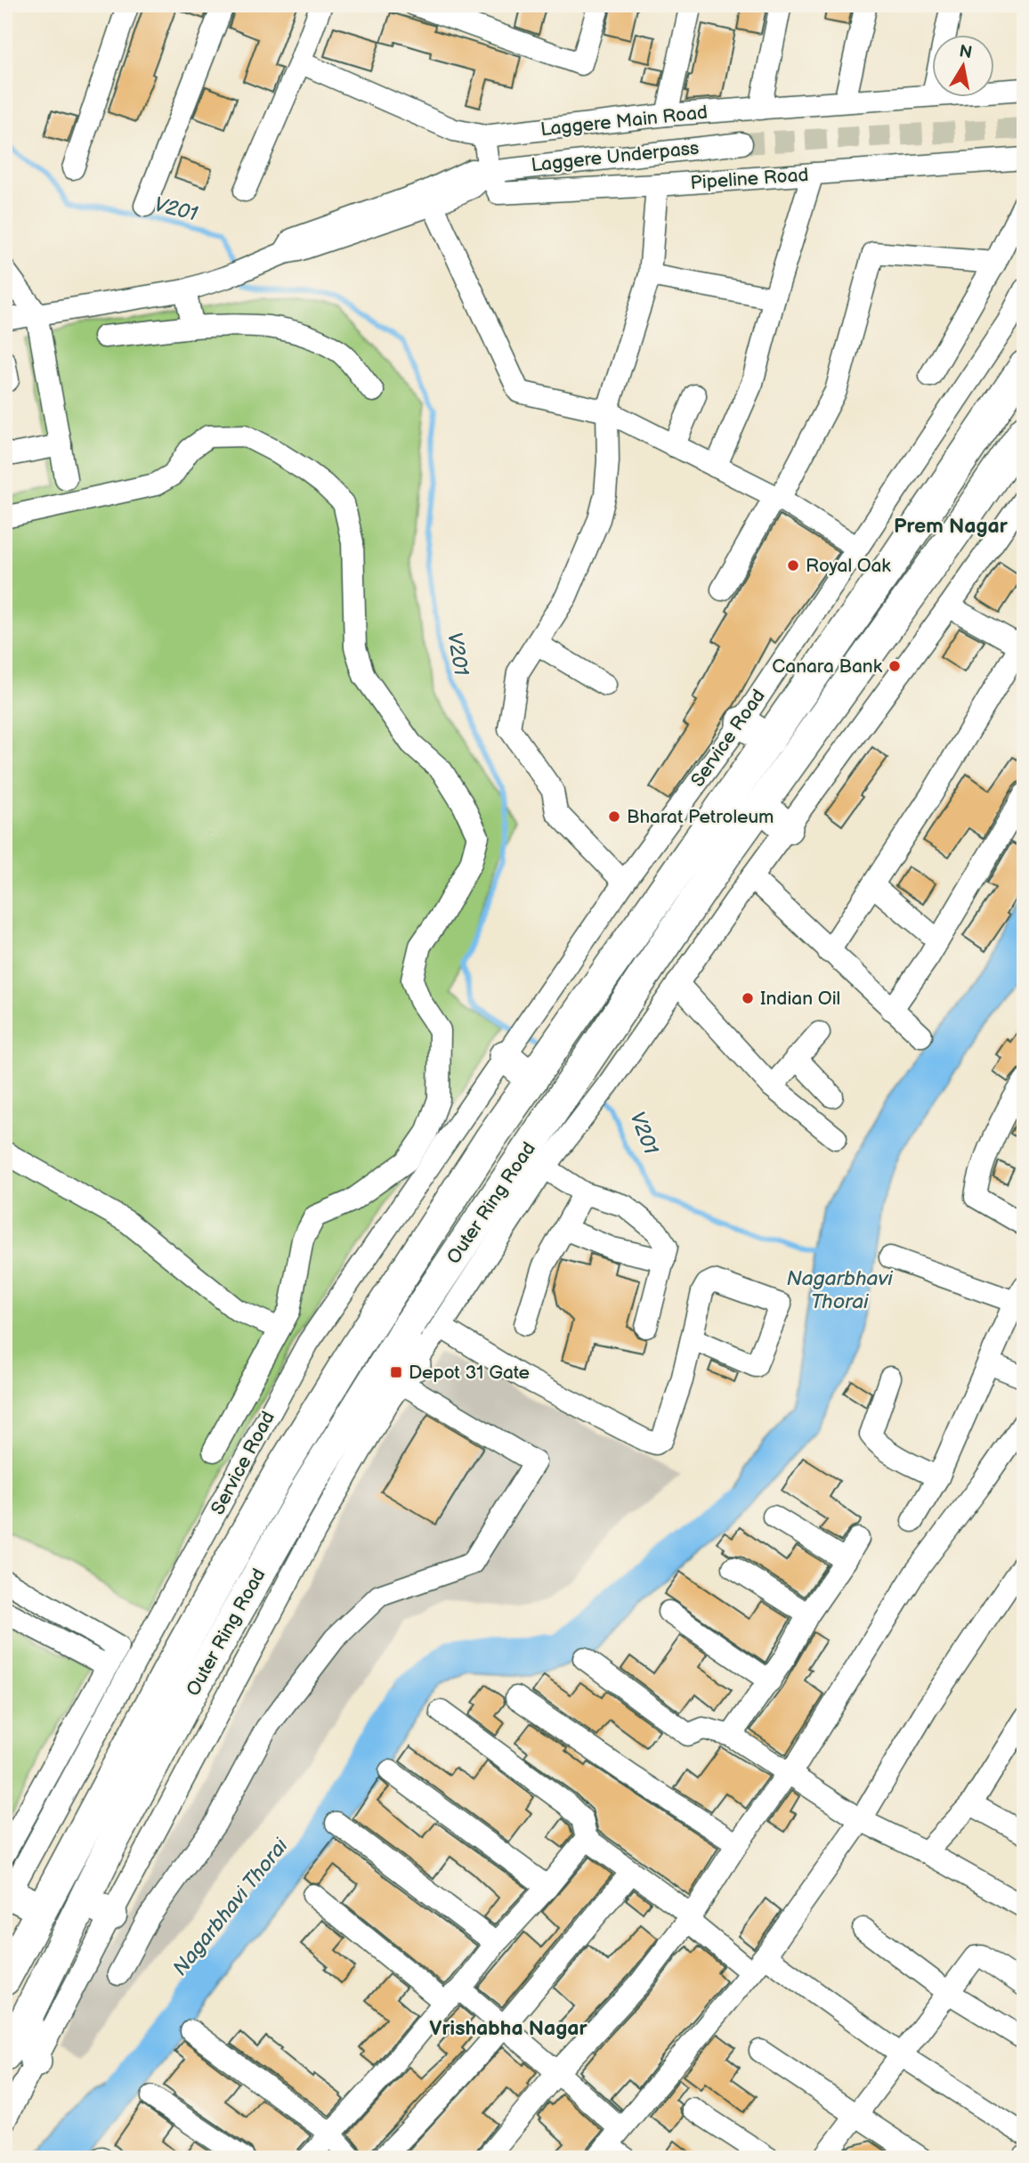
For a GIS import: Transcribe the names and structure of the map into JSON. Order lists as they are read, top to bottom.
{
  "streets": {
    "highway": ["Outer Ring Road"],
    "street": [
      "Laggere Main Road",
      "Laggere Underpass",
      "Pipeline Road",
      "Service Road"
    ]
  },
  "crossings": [
    ["Laggere Underpass", "Pipeline Road"]
  ],
  "districts": ["Prem Nagar", "Vrishabha Nagar"],
  "water": ["V201", "Nagarbhavi Thorai"],
  "places": {
    "other": [
      "Royal Oak",
      "Canara Bank",
      "Bharat Petroleum",
      "Indian Oil"
    ],
    "transit": ["Depot 31 Gate"]
  },
  "north": "top"
}
